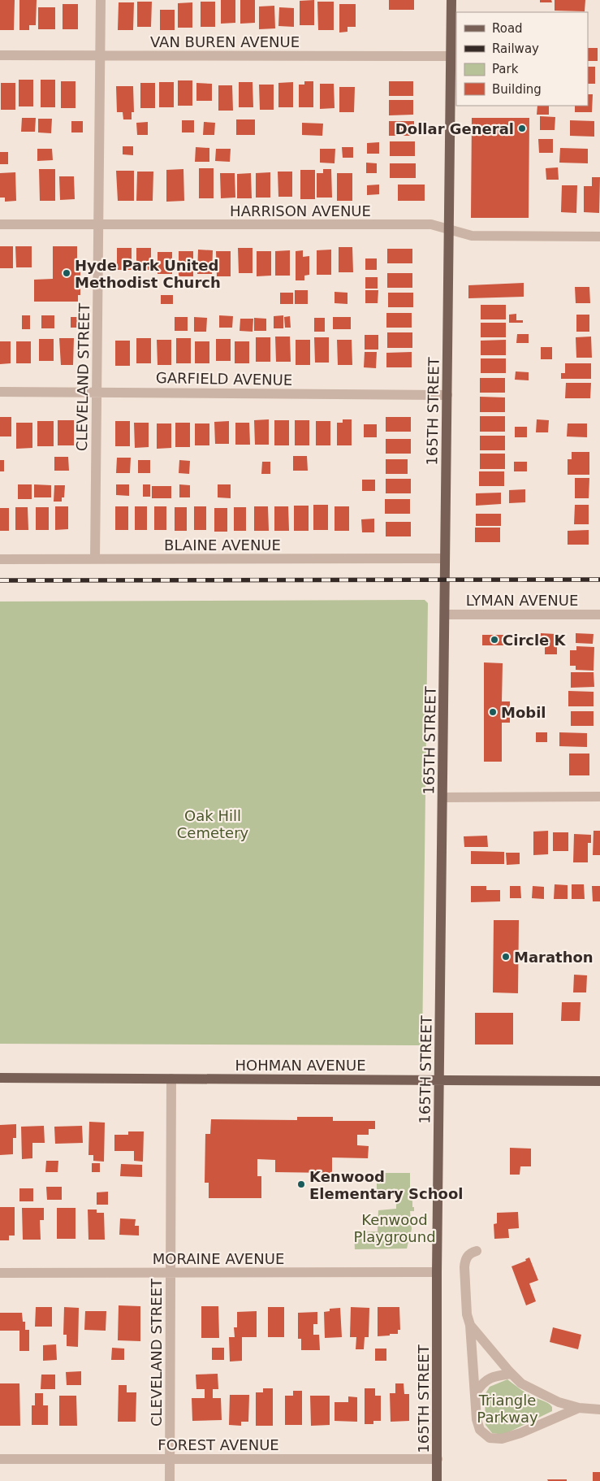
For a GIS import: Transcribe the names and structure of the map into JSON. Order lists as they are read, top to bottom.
{
  "streets": {
    "main road": ["165TH STREET", "HOHMAN AVENUE"],
    "street": [
      "VAN BUREN AVENUE",
      "HARRISON AVENUE",
      "CLEVELAND STREET",
      "GARFIELD AVENUE",
      "BLAINE AVENUE",
      "LYMAN AVENUE",
      "MORAINE AVENUE",
      "FOREST AVENUE"
    ]
  },
  "crossings": [
    ["VAN BUREN AVENUE", "CLEVELAND STREET"],
    ["VAN BUREN AVENUE", "165TH STREET"],
    ["HARRISON AVENUE", "CLEVELAND STREET"],
    ["HARRISON AVENUE", "165TH STREET"],
    ["CLEVELAND STREET", "GARFIELD AVENUE"],
    ["CLEVELAND STREET", "BLAINE AVENUE"],
    ["CLEVELAND STREET", "HOHMAN AVENUE"],
    ["CLEVELAND STREET", "MORAINE AVENUE"],
    ["CLEVELAND STREET", "FOREST AVENUE"],
    ["GARFIELD AVENUE", "165TH STREET"],
    ["165TH STREET", "BLAINE AVENUE"],
    ["165TH STREET", "LYMAN AVENUE"],
    ["165TH STREET", "HOHMAN AVENUE"],
    ["165TH STREET", "MORAINE AVENUE"],
    ["165TH STREET", "FOREST AVENUE"]
  ],
  "parks": ["Oak Hill Cemetery", "Kenwood Playground", "Triangle Parkway"],
  "places": [
    "Dollar General",
    "Hyde Park United Methodist Church",
    "Circle K",
    "Mobil",
    "Marathon",
    "Kenwood Elementary School"
  ],
  "legend": [
    "Road",
    "Railway",
    "Park",
    "Building"
  ]
}
